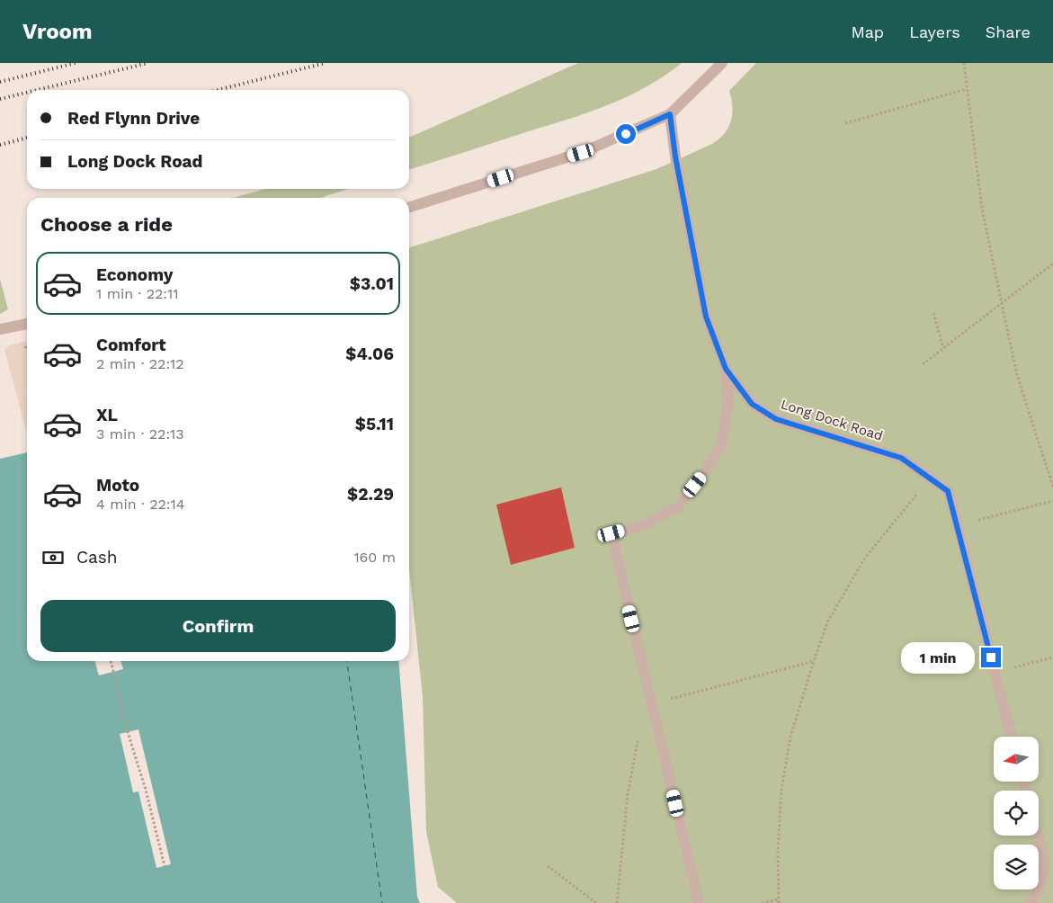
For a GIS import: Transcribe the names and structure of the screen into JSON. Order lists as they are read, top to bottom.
{
  "streets": {
    "street": ["Long Dock Road"]
  },
  "north": "left",
  "page": {
    "header": "Vroom",
    "nav": ["Map", "Layers", "Share"],
    "banner": ["Red Flynn Drive", "Long Dock Road"],
    "heading": "Choose a ride",
    "list": [
      {
        "name": "Economy",
        "note": "1 min · 22:11",
        "value": "$3.01"
      },
      {
        "name": "Comfort",
        "note": "2 min · 22:12",
        "value": "$4.06"
      },
      {
        "name": "XL",
        "note": "3 min · 22:13",
        "value": "$5.11"
      },
      {
        "name": "Moto",
        "note": "4 min · 22:14",
        "value": "$2.29"
      }
    ],
    "pay": ["Cash", "160 m"],
    "buttons": "Confirm",
    "bubble": "1 min"
  }
}
